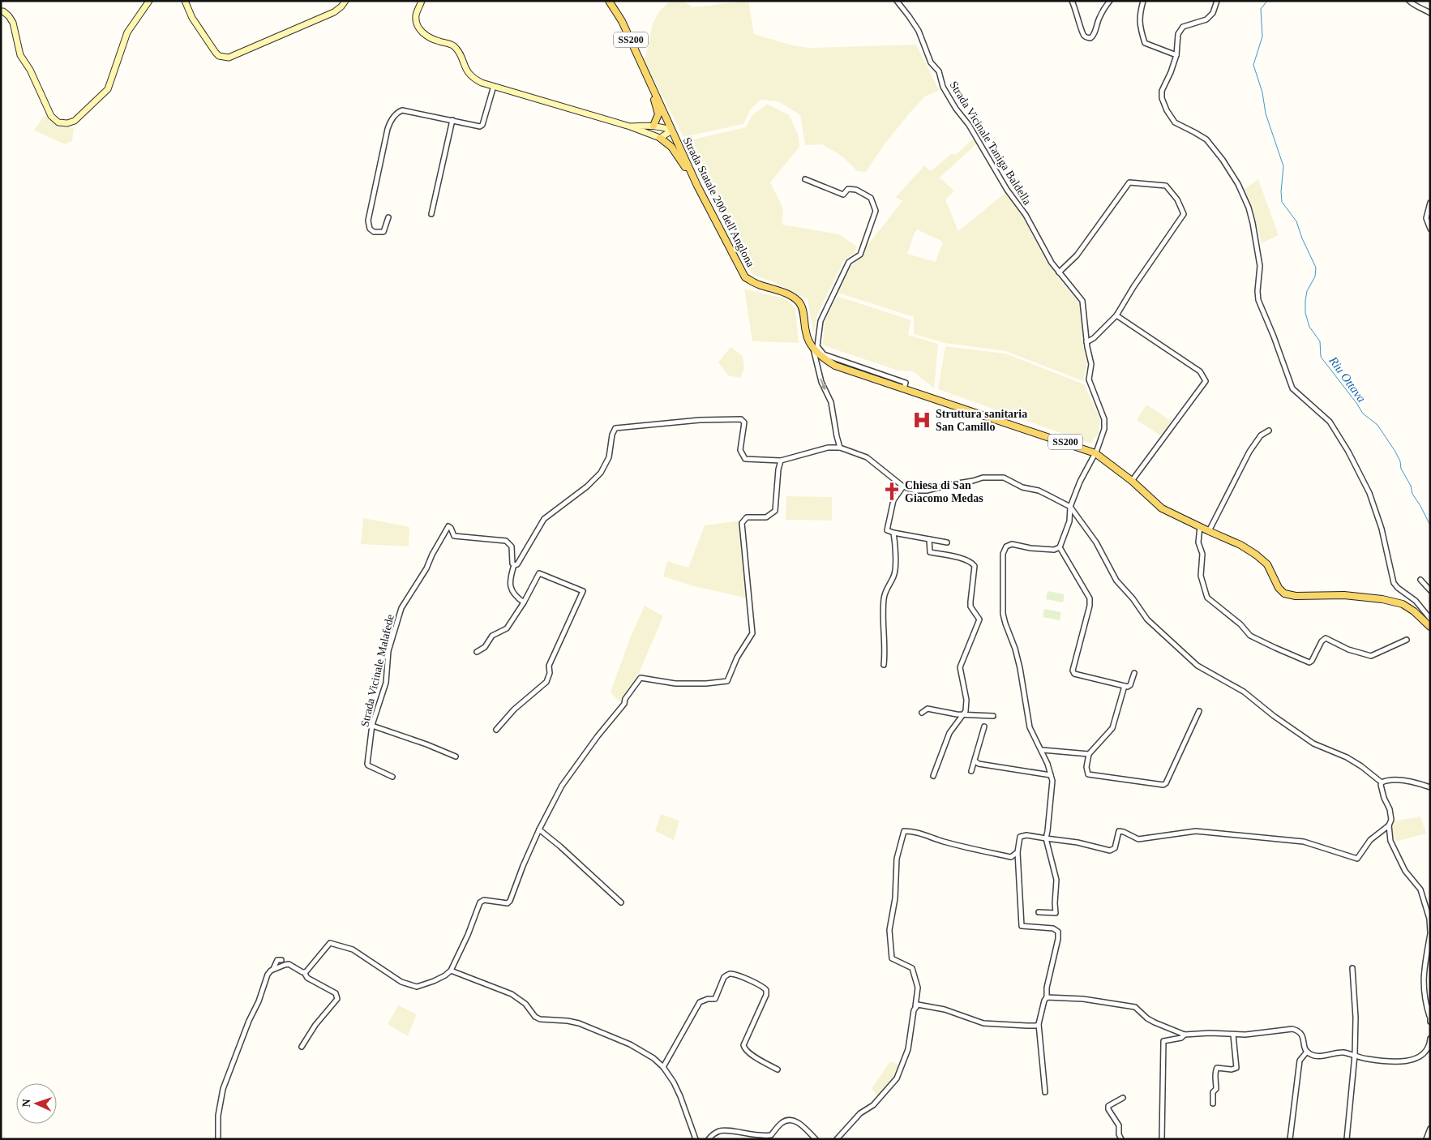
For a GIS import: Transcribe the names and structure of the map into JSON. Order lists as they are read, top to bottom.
{
  "streets": {
    "main road": ["SS200", "Strada Statale 200 dell'Anglona"],
    "street": ["Strada Vicinale Taniga Baldella", "Strada Vicinale Malafede"]
  },
  "crossings": [
    ["Strada Vicinale Taniga Baldella", "Strada Statale 200 dell'Anglona"]
  ],
  "water": ["Riu Ottava"],
  "places": {
    "hospital": ["Struttura sanitaria San Camillo"],
    "church": ["Chiesa di San Giacomo Medas"]
  },
  "north": "left"
}
